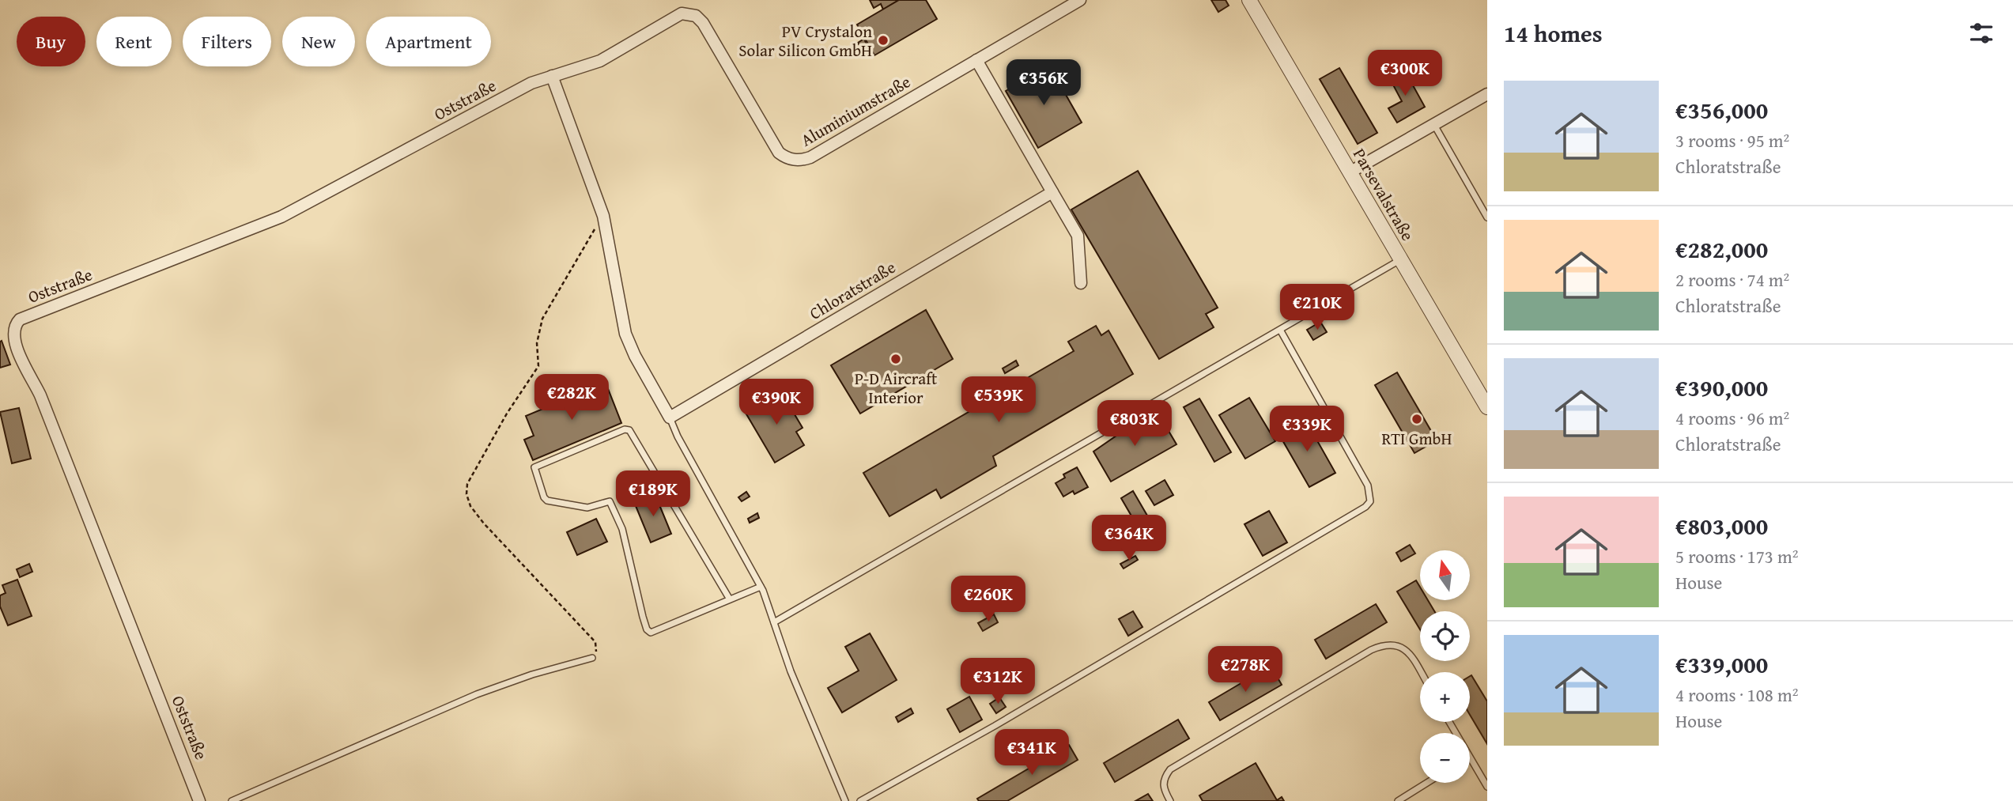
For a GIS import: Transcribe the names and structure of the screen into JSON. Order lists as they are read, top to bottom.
{
  "streets": {
    "street": [
      "Oststraße",
      "Aluminiumstraße",
      "Parsevalstraße",
      "Chloratstraße"
    ]
  },
  "crossings": [
    ["Oststraße", "Aluminiumstraße"]
  ],
  "places": ["PV Crystalon Solar Silicon GmbH", "P-D Aircraft Interior", "RTI GmbH"],
  "north": "top",
  "page": {
    "heading": "14 homes",
    "chip": [
      "Buy",
      "Rent",
      "Filters",
      "New",
      "Apartment"
    ],
    "price": [
      "€300K",
      "€356K",
      "€210K",
      "€282K",
      "€539K",
      "€390K",
      "€803K",
      "€339K",
      "€189K",
      "€364K",
      "€260K",
      "€278K",
      "€312K",
      "€341K"
    ],
    "list": [
      {
        "name": "€356,000",
        "note": "3 rooms · 95 m² · Chloratstraße"
      },
      {
        "name": "€282,000",
        "note": "2 rooms · 74 m² · Chloratstraße"
      },
      {
        "name": "€390,000",
        "note": "4 rooms · 96 m² · Chloratstraße"
      },
      {
        "name": "€803,000",
        "note": "5 rooms · 173 m² · House"
      },
      {
        "name": "€339,000",
        "note": "4 rooms · 108 m² · House"
      }
    ],
    "map_buttons": ["+", "−"]
  }
}
